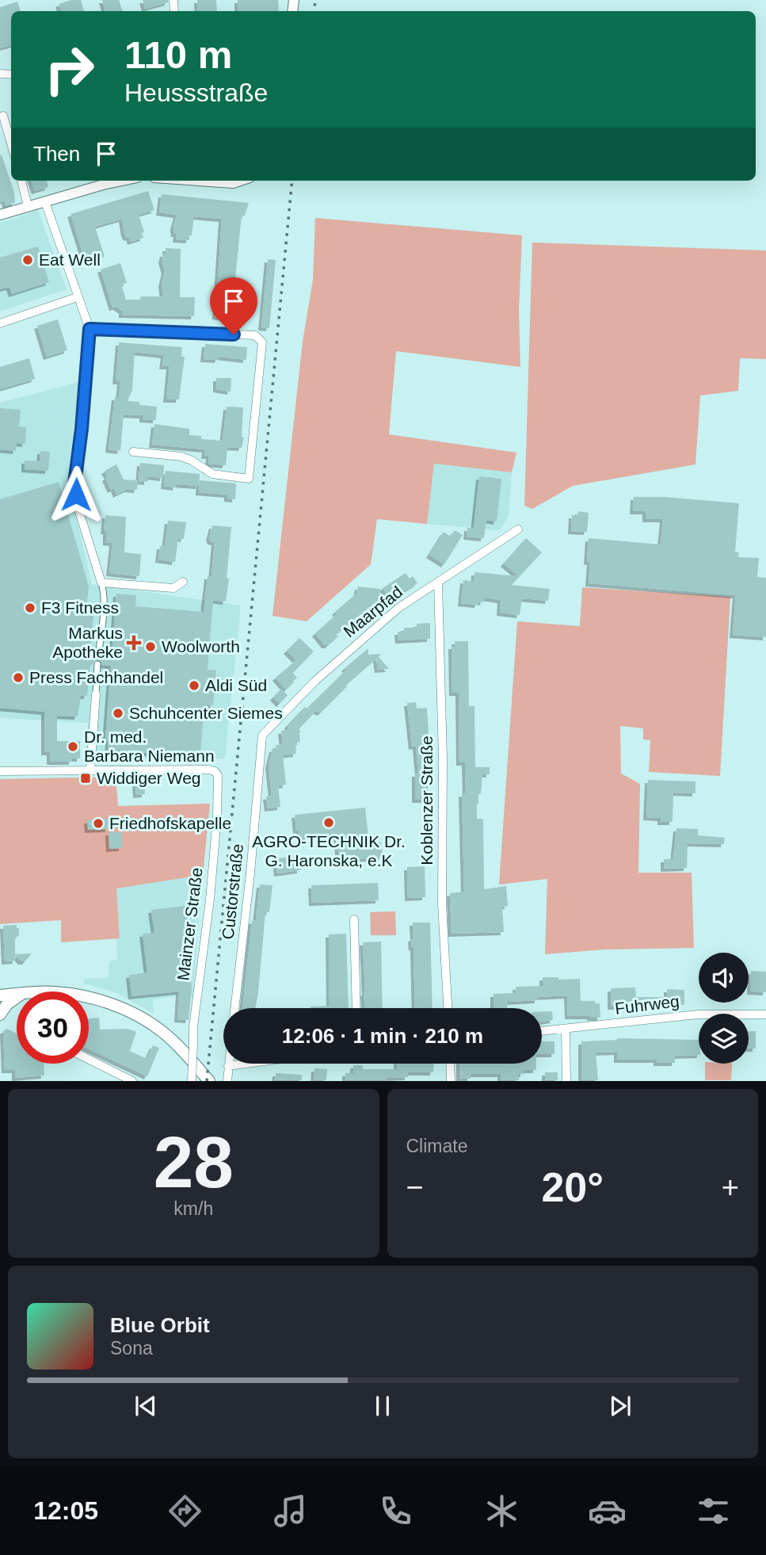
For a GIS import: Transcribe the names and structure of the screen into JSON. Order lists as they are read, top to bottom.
{
  "streets": {
    "street": [
      "Maarpfad",
      "Koblenzer Straße",
      "Custorstraße",
      "Mainzer Straße",
      "Fuhrweg"
    ]
  },
  "crossings": [
    ["Maarpfad", "Koblenzer Straße"],
    ["Maarpfad", "Custorstraße"]
  ],
  "places": {
    "other": [
      "Eat Well",
      "F3 Fitness",
      "Woolworth",
      "Press Fachhandel",
      "Aldi Süd",
      "Schuhcenter Siemes",
      "Dr. med. Barbara Niemann",
      "AGRO-TECHNIK Dr. G. Haronska, e.K",
      "Friedhofskapelle"
    ],
    "health": ["Markus Apotheke"],
    "transit": ["Widdiger Weg"]
  },
  "page": {
    "turn": ["110 m", "Heussstraße"],
    "then": "Then",
    "limit": "30",
    "trip": "12:06 · 1 min · 210 m",
    "tile": [
      ["28", "km/h"],
      "Climate"
    ],
    "heat": ["−", "20°", "+"],
    "song": ["Blue Orbit", "Sona"],
    "tabs": "12:05"
  }
}
